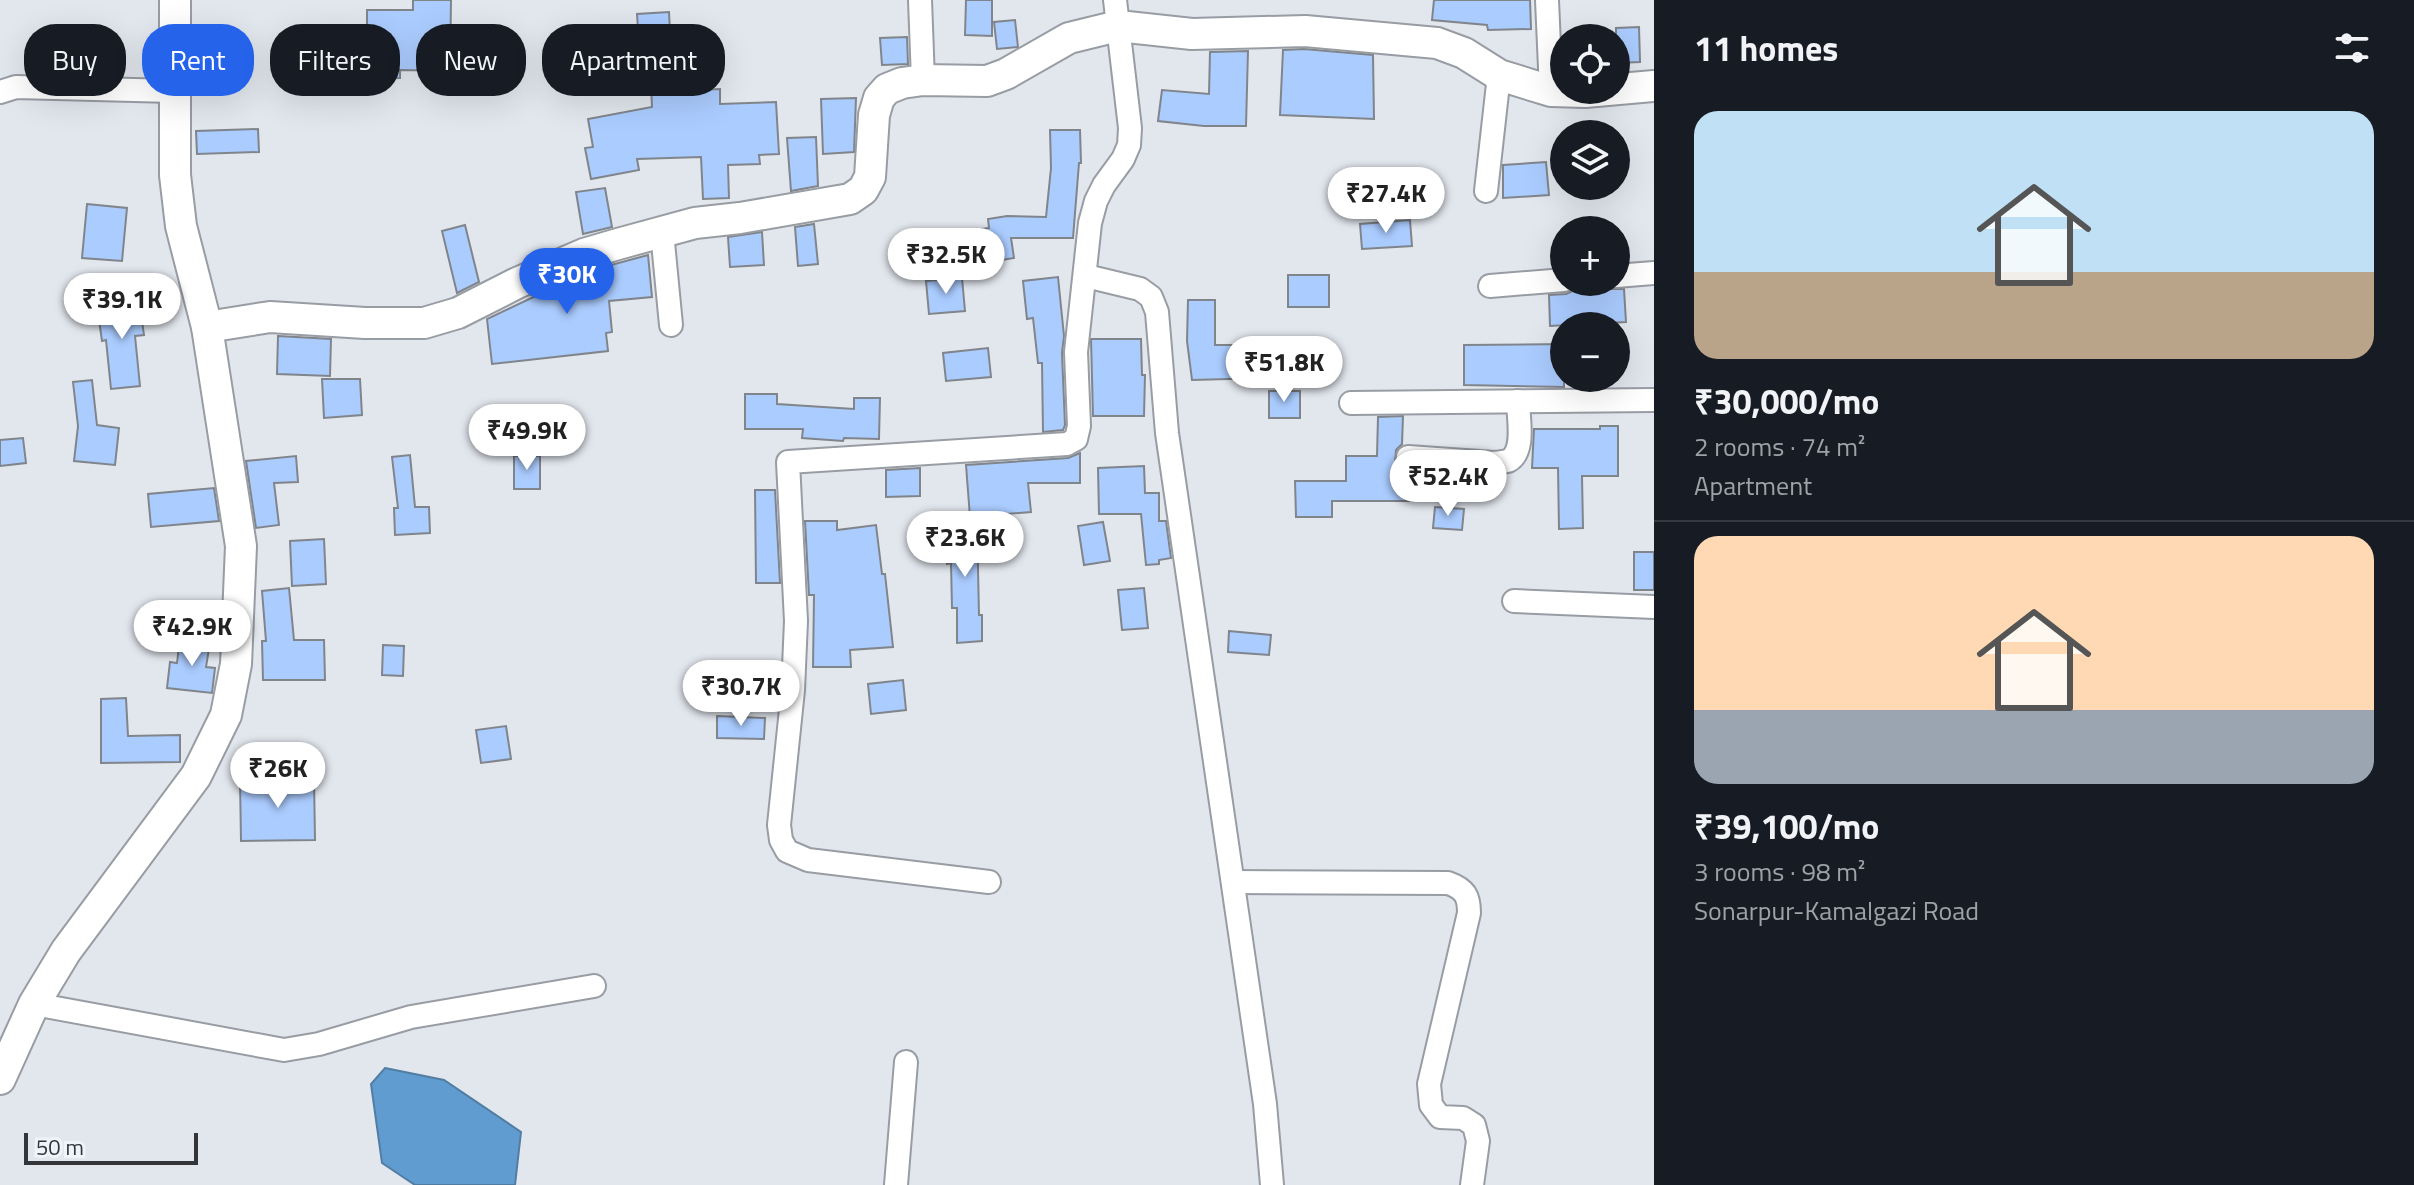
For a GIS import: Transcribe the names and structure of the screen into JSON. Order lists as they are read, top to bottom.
{
  "scale_bar": "50 m",
  "page": {
    "heading": "11 homes",
    "map_buttons": ["+", "−"],
    "chip": [
      "Buy",
      "Rent",
      "Filters",
      "New",
      "Apartment"
    ],
    "list": [
      {
        "name": "₹30,000/mo",
        "note": "2 rooms · 74 m² · Apartment"
      },
      {
        "name": "₹39,100/mo",
        "note": "3 rooms · 98 m² · Sonarpur-Kamalgazi Road"
      }
    ],
    "price": [
      "₹27.4K",
      "₹32.5K",
      "₹30K",
      "₹39.1K",
      "₹51.8K",
      "₹49.9K",
      "₹52.4K",
      "₹23.6K",
      "₹42.9K",
      "₹30.7K",
      "₹26K"
    ],
    "scale": "50 m"
  }
}
